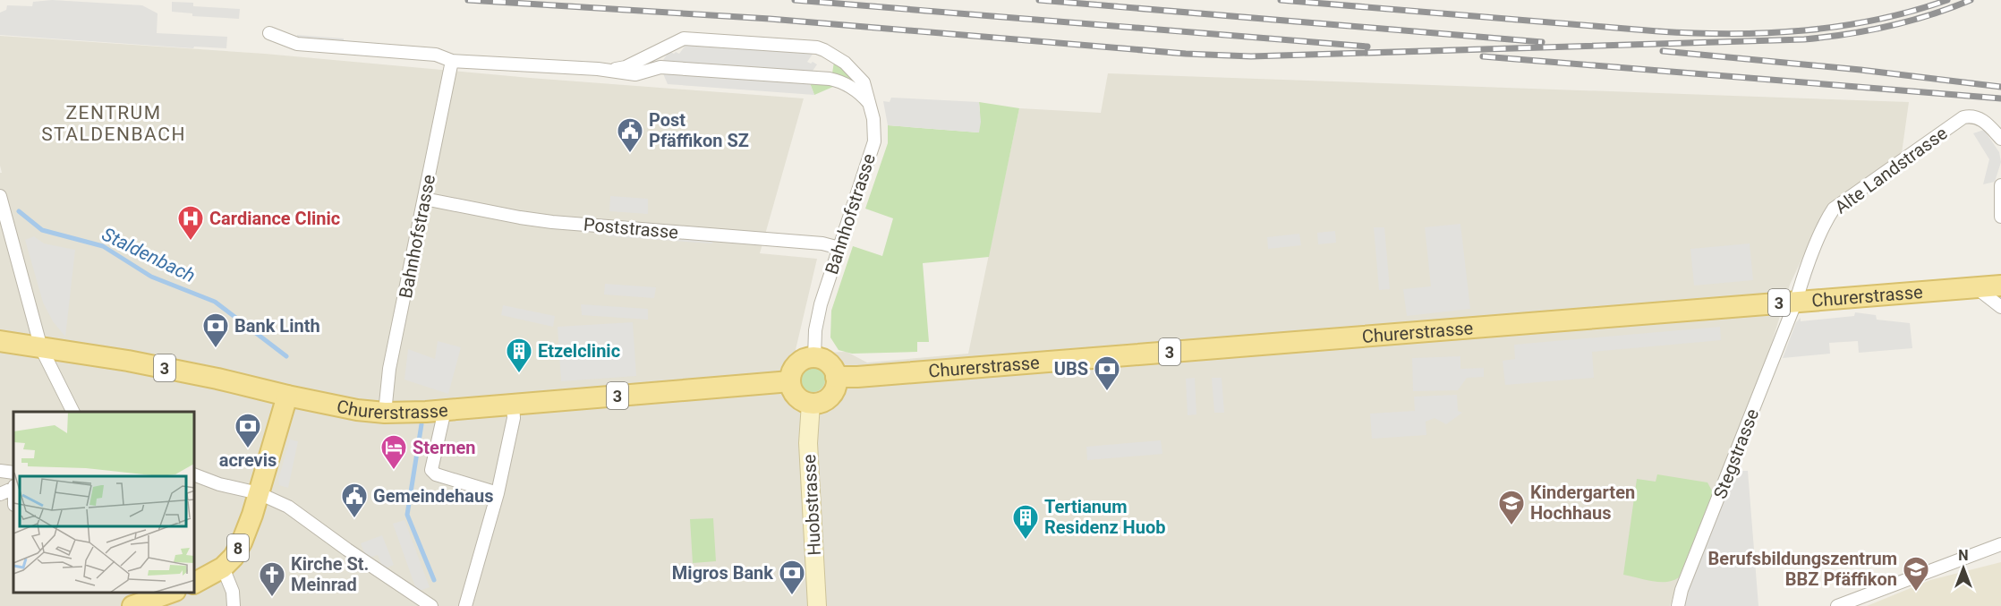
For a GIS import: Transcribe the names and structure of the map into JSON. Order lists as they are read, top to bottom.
{
  "streets": {
    "main road": ["Churerstrasse", "3", "8"],
    "street": [
      "Alte Landstrasse",
      "Bahnhofstrasse",
      "Poststrasse",
      "Stegstrasse",
      "Huobstrasse"
    ]
  },
  "crossings": [
    ["Alte Landstrasse", "Churerstrasse"],
    ["Alte Landstrasse", "Stegstrasse"],
    ["Bahnhofstrasse", "Poststrasse"],
    ["Bahnhofstrasse", "Churerstrasse"],
    ["Bahnhofstrasse", "Huobstrasse"],
    ["Churerstrasse", "Stegstrasse"],
    ["Churerstrasse", "Huobstrasse"],
    ["Churerstrasse", "8"]
  ],
  "districts": ["ZENTRUM STALDENBACH"],
  "water": ["Staldenbach"],
  "places": {
    "public building": ["Post Pfäffikon SZ", "Gemeindehaus"],
    "hospital": ["Cardiance Clinic"],
    "bank": [
      "Bank Linth",
      "UBS",
      "acrevis",
      "Migros Bank"
    ],
    "building": ["Etzelclinic", "Tertianum Residenz Huob"],
    "hotel": ["Sternen"],
    "school or university": ["Kindergarten Hochhaus", "Berufsbildungszentrum BBZ Pfäffikon"],
    "church": ["Kirche St. Meinrad"]
  },
  "north": "top"
}
